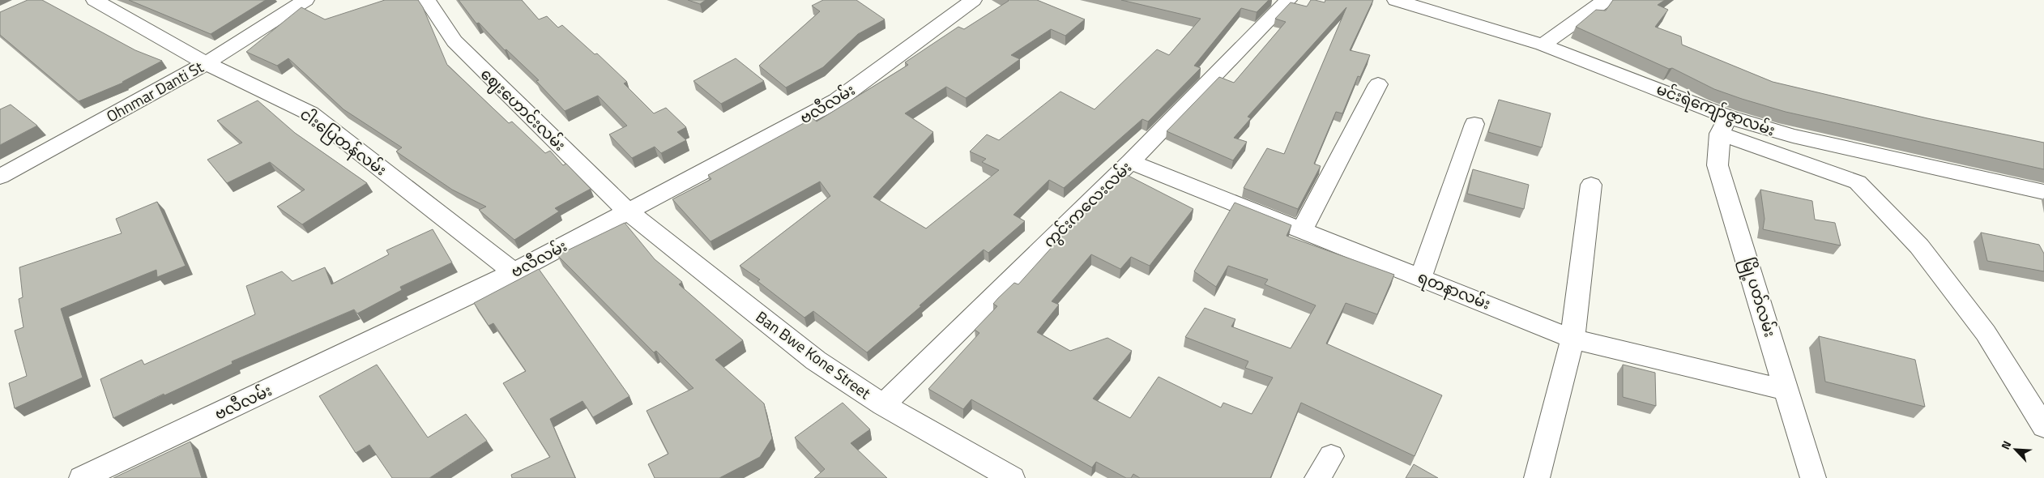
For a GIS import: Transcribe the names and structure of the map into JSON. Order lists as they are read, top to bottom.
{
  "streets": {
    "street": [
      "Ohnmar Danti St",
      "ဗလီလမ်း",
      "ဈေးဟောင်းလမ်း",
      "မင်းရဲကျော်ဇွာလမ်း",
      "ငါးပြေတန်လမ်း",
      "ကွင်းကလေးလမ်း",
      "ရတနာလမ်း",
      "မြို့ပတ်လမ်း",
      "Ban Bwe Kone Street"
    ]
  },
  "crossings": [
    ["Ohnmar Danti St", "ငါးပြေတန်လမ်း"],
    ["ဗလီလမ်း", "ဈေးဟောင်းလမ်း"],
    ["ဗလီလမ်း", "ငါးပြေတန်လမ်း"],
    ["ဗလီလမ်း", "Ban Bwe Kone Street"],
    ["ဈေးဟောင်းလမ်း", "Ban Bwe Kone Street"],
    ["မင်းရဲကျော်ဇွာလမ်း", "မြို့ပတ်လမ်း"],
    ["ကွင်းကလေးလမ်း", "ရတနာလမ်း"],
    ["ကွင်းကလေးလမ်း", "Ban Bwe Kone Street"],
    ["ရတနာလမ်း", "မြို့ပတ်လမ်း"]
  ],
  "north": "top left"
}
